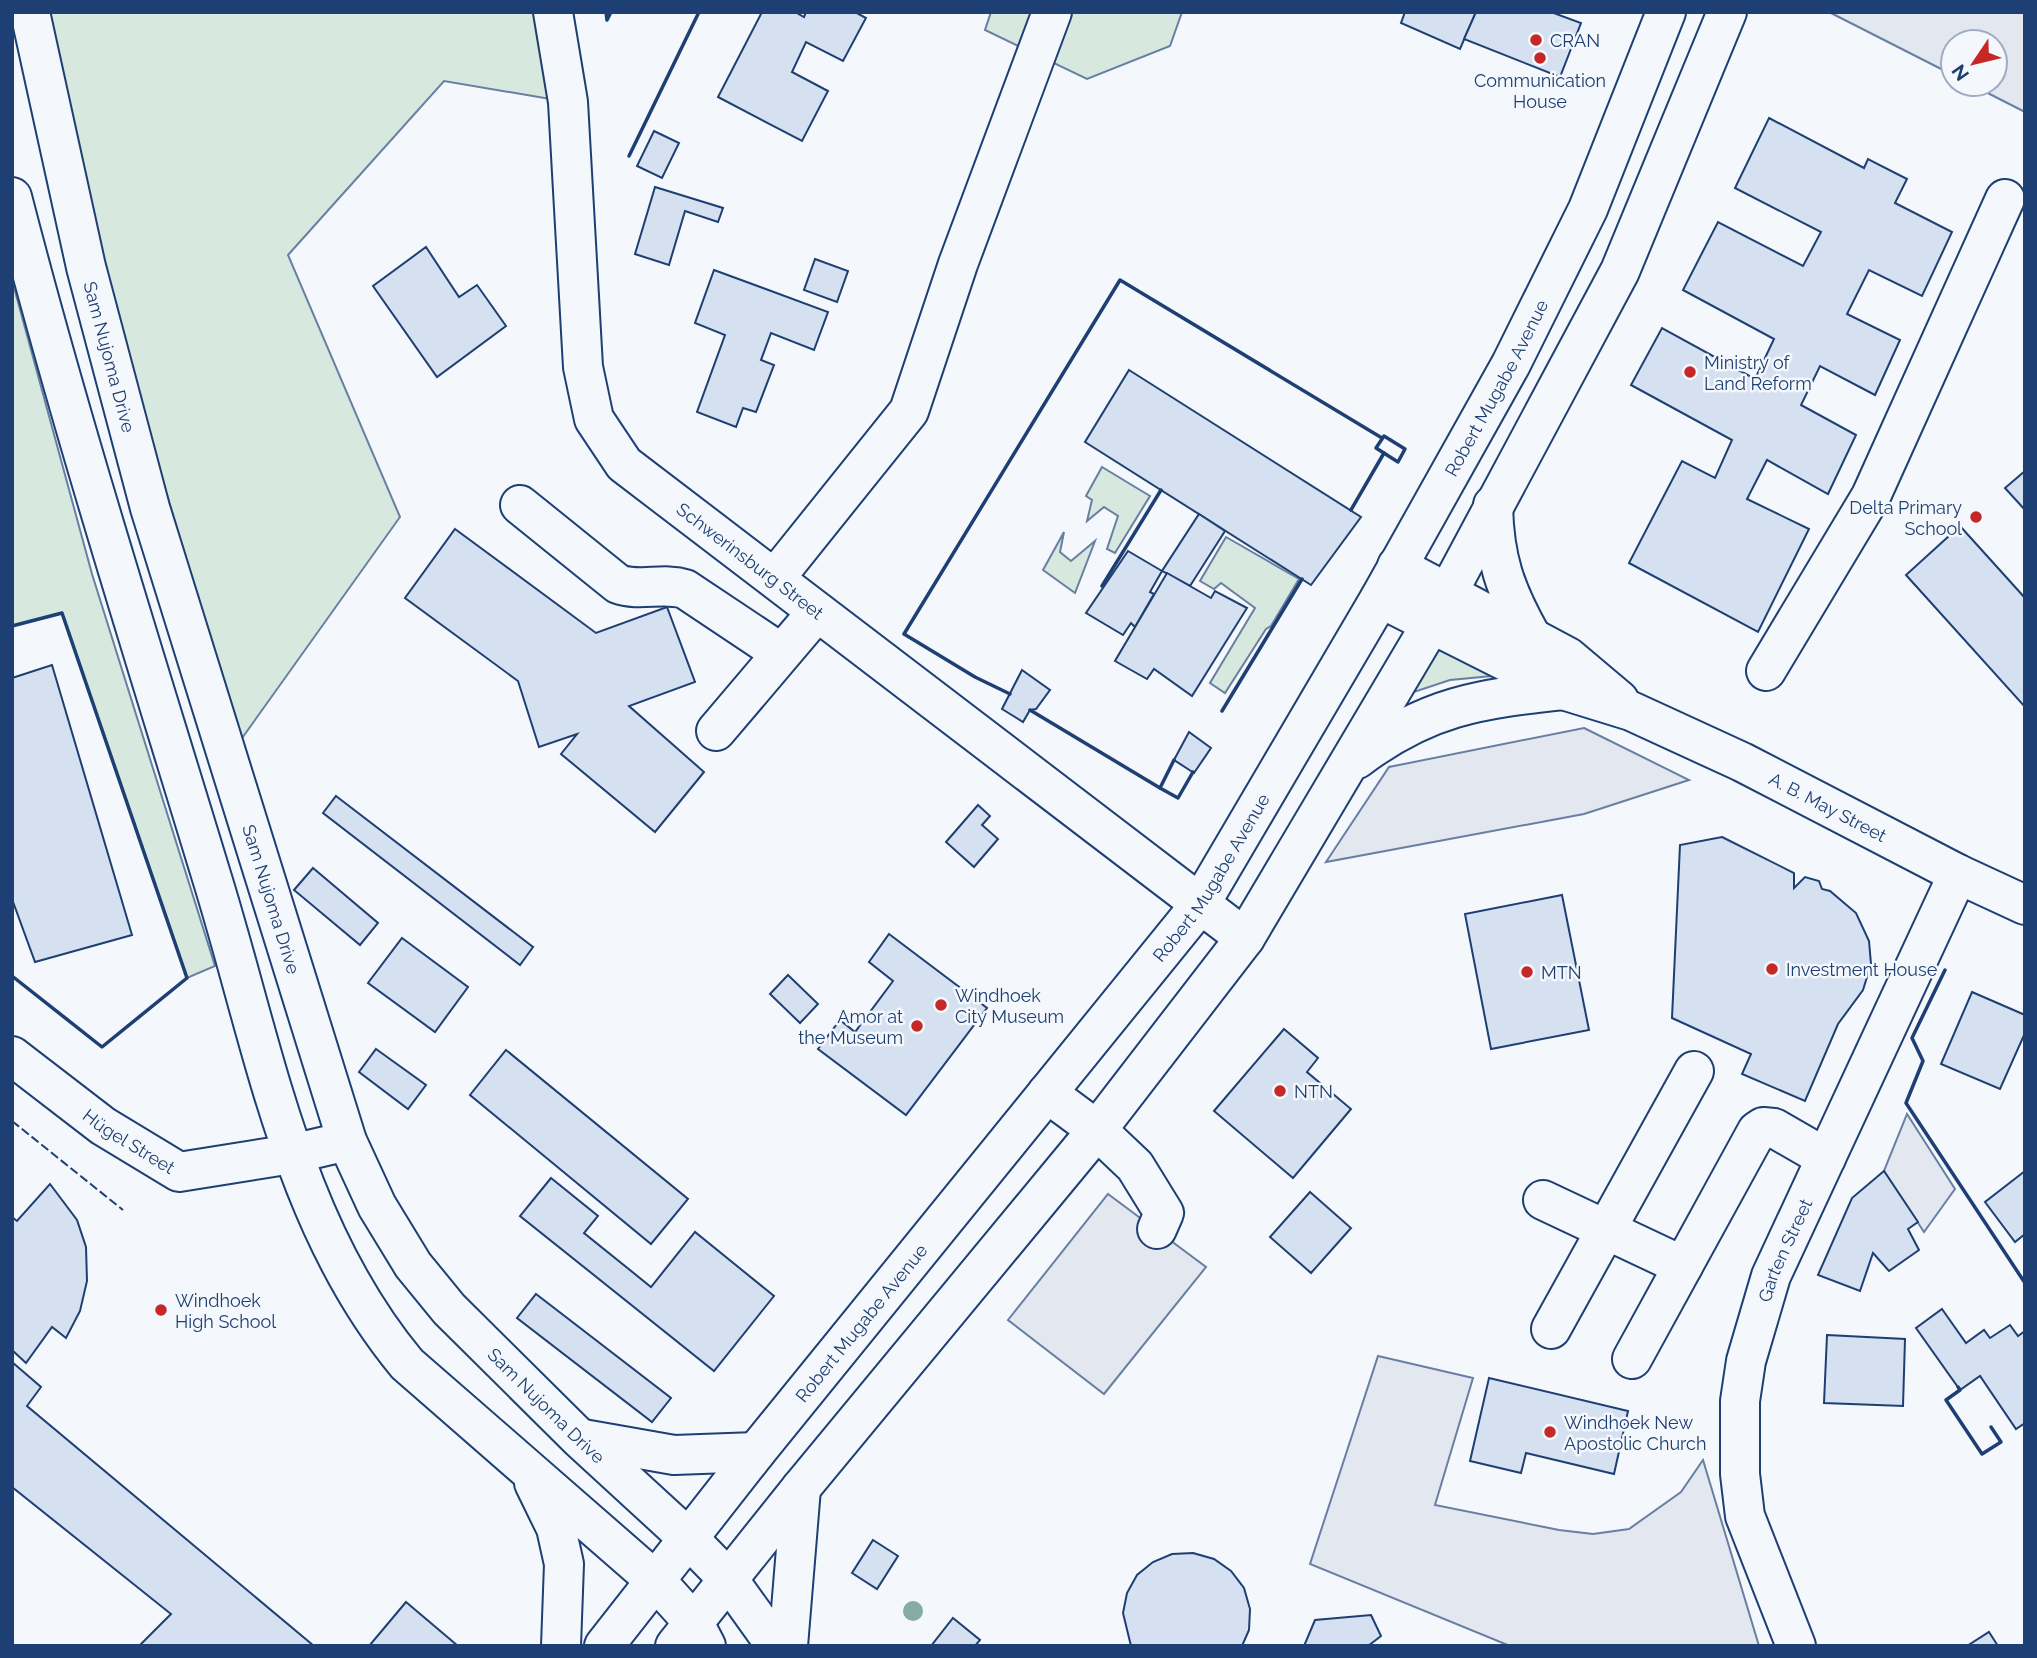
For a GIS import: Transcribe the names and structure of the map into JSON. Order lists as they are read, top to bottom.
{
  "streets": {
    "main road": [
      "Sam Nujoma Drive",
      "Robert Mugabe Avenue",
      "Schwerinsburg Street",
      "A. B. May Street",
      "Hügel Street",
      "Garten Street"
    ]
  },
  "crossings": [
    ["Sam Nujoma Drive", "Robert Mugabe Avenue"],
    ["Sam Nujoma Drive", "Hügel Street"],
    ["Robert Mugabe Avenue", "Schwerinsburg Street"],
    ["Robert Mugabe Avenue", "A. B. May Street"],
    ["A. B. May Street", "Garten Street"]
  ],
  "places": [
    "CRAN",
    "Communication House",
    "Ministry of Land Reform",
    "Delta Primary School",
    "Investment House",
    "MTN",
    "Windhoek City Museum",
    "Amor at the Museum",
    "NTN",
    "Windhoek High School",
    "Windhoek New Apostolic Church"
  ],
  "north": "bottom left"
}
